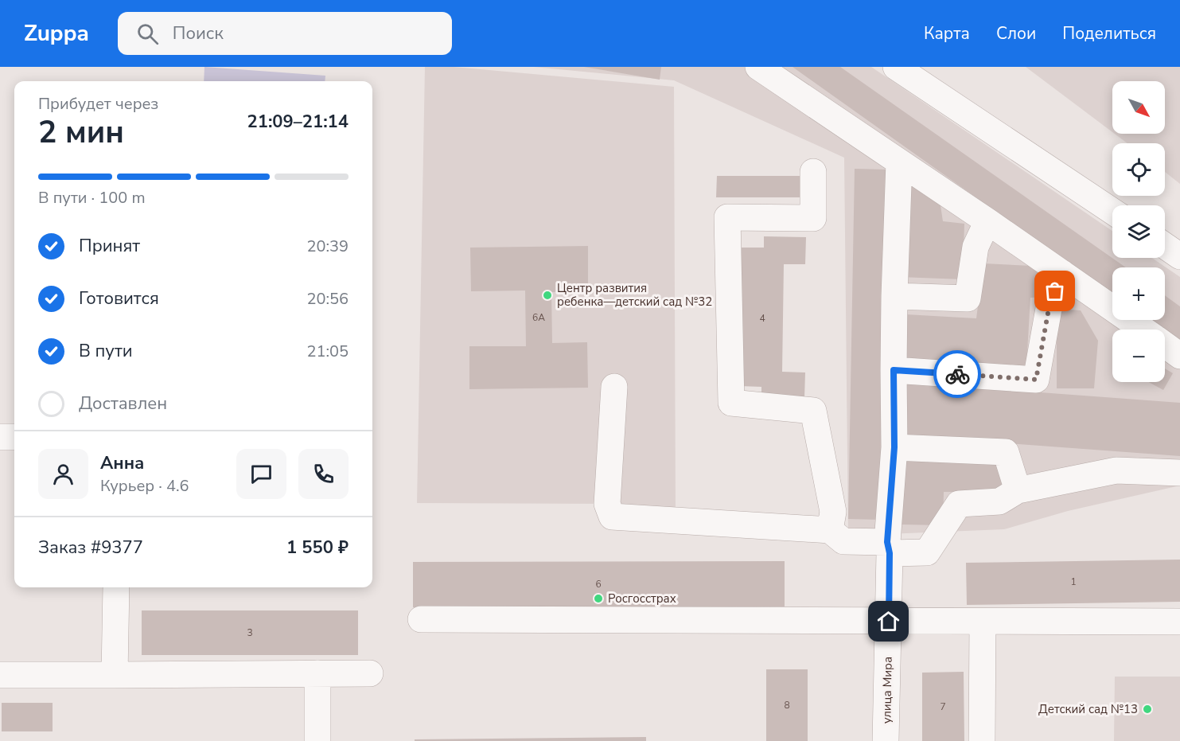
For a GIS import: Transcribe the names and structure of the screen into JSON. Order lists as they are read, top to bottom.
{
  "streets": {
    "street": ["улица Мира"]
  },
  "places": ["Центр развития ребенка––детский сад №32", "Росгосстрах", "Детский сад №13"],
  "house_numbers": [
    "6А",
    "4",
    "1",
    "6",
    "3",
    "8",
    "7"
  ],
  "north": "bottom right",
  "page": {
    "header": "Zuppa",
    "search": "Поиск",
    "nav": ["Карта", "Слои", "Поделиться"],
    "map_buttons": ["+", "−"],
    "heading": ["2 мин", "Прибудет через", "21:09–21:14"],
    "panel": [
      "Анна",
      "Курьер · 4.6",
      "Заказ #9377",
      "1 550 ₽"
    ],
    "bar": "В пути · 100 m",
    "list": [
      ["Принят", "20:39"],
      ["Готовится", "20:56"],
      ["В пути", "21:05"],
      "Доставлен"
    ]
  }
}
